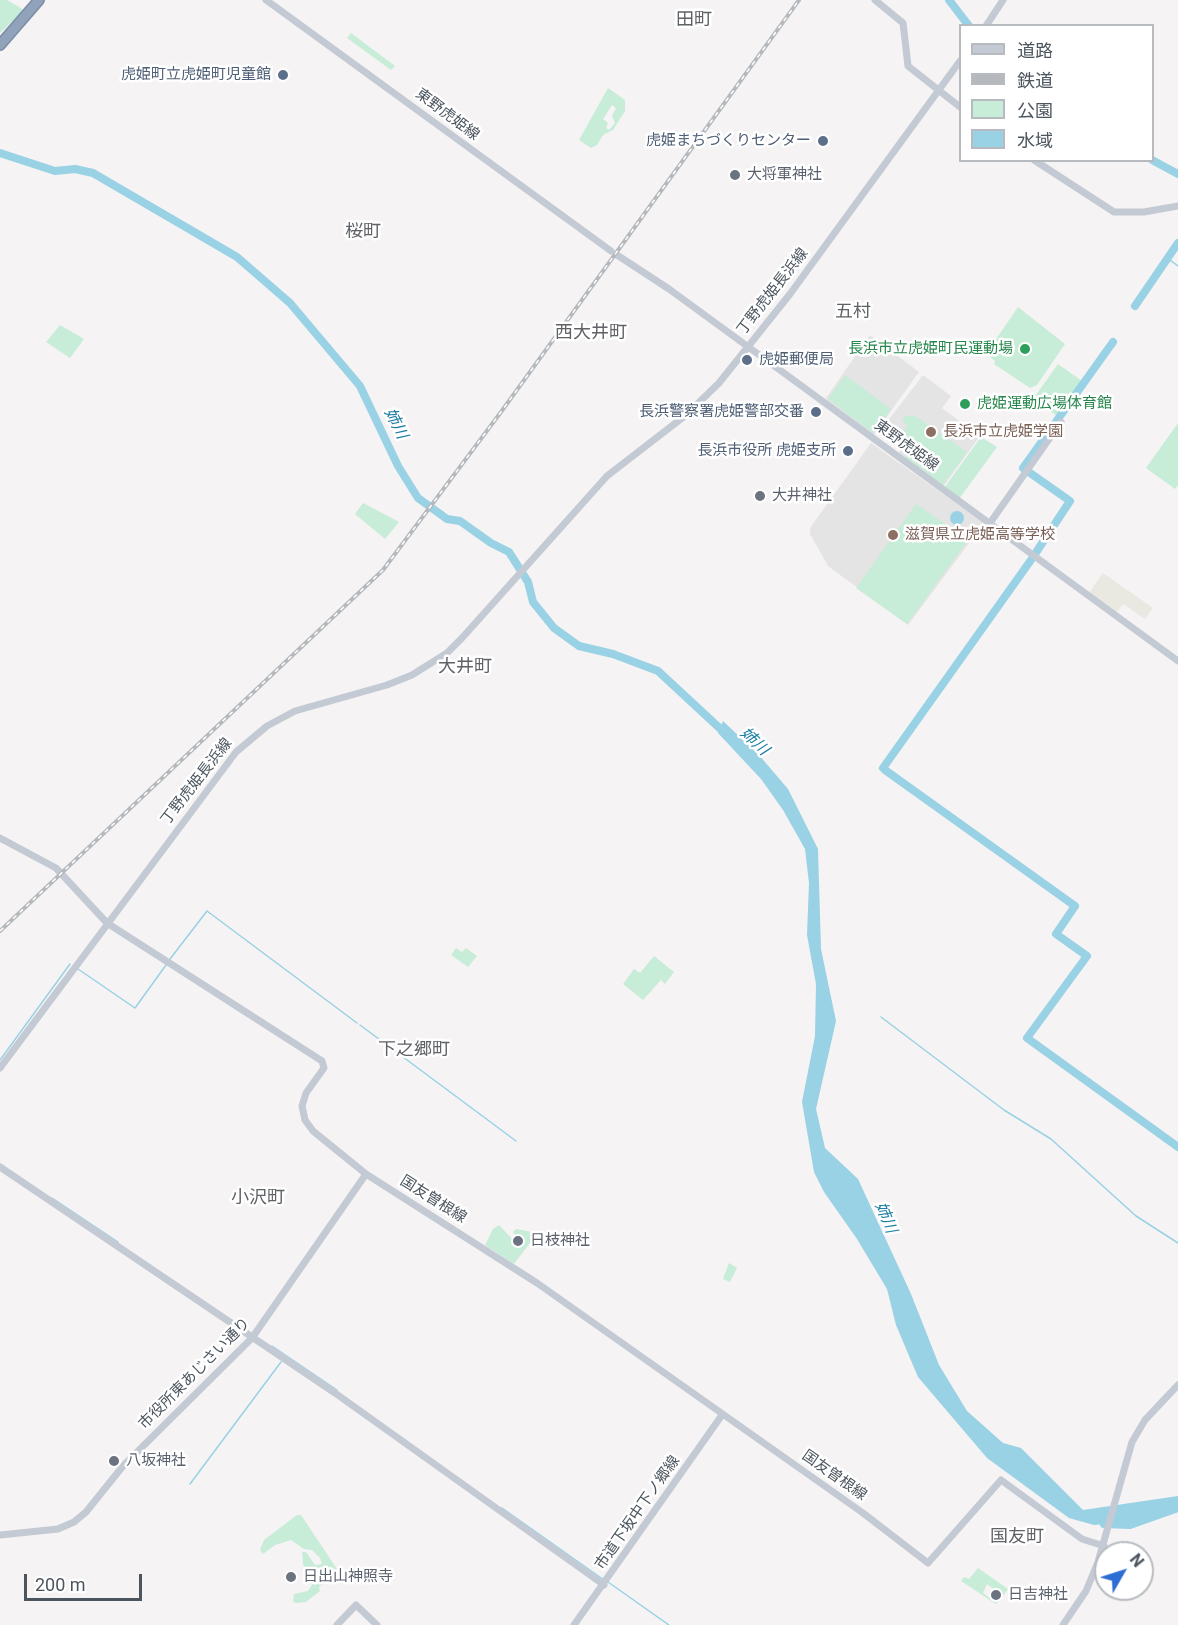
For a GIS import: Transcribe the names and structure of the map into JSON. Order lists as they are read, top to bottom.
{
  "streets": {
    "main road": [
      "東野虎姫線",
      "丁野虎姫長浜線",
      "国友曽根線",
      "市役所東あじさい通り",
      "市道下坂中下ノ郷線"
    ]
  },
  "crossings": [
    ["東野虎姫線", "丁野虎姫長浜線"],
    ["丁野虎姫長浜線", "国友曽根線"],
    ["国友曽根線", "市役所東あじさい通り"],
    ["国友曽根線", "市道下坂中下ノ郷線"]
  ],
  "districts": [
    "田町",
    "桜町",
    "五村",
    "西大井町",
    "大井町",
    "下之郷町",
    "小沢町",
    "国友町"
  ],
  "water": ["姉川"],
  "places": [
    "虎姫町立虎姫町児童館",
    "虎姫まちづくりセンター",
    "大将軍神社",
    "長浜市立虎姫町民運動場",
    "虎姫郵便局",
    "虎姫運動広場体育館",
    "長浜警察署虎姫警部交番",
    "長浜市立虎姫学園",
    "長浜市役所 虎姫支所",
    "大井神社",
    "滋賀県立虎姫高等学校",
    "日枝神社",
    "八坂神社",
    "日出山神照寺",
    "日吉神社"
  ],
  "legend": [
    "道路",
    "鉄道",
    "公園",
    "水域"
  ],
  "scale_bar": "200 m",
  "north": "top right"
}
